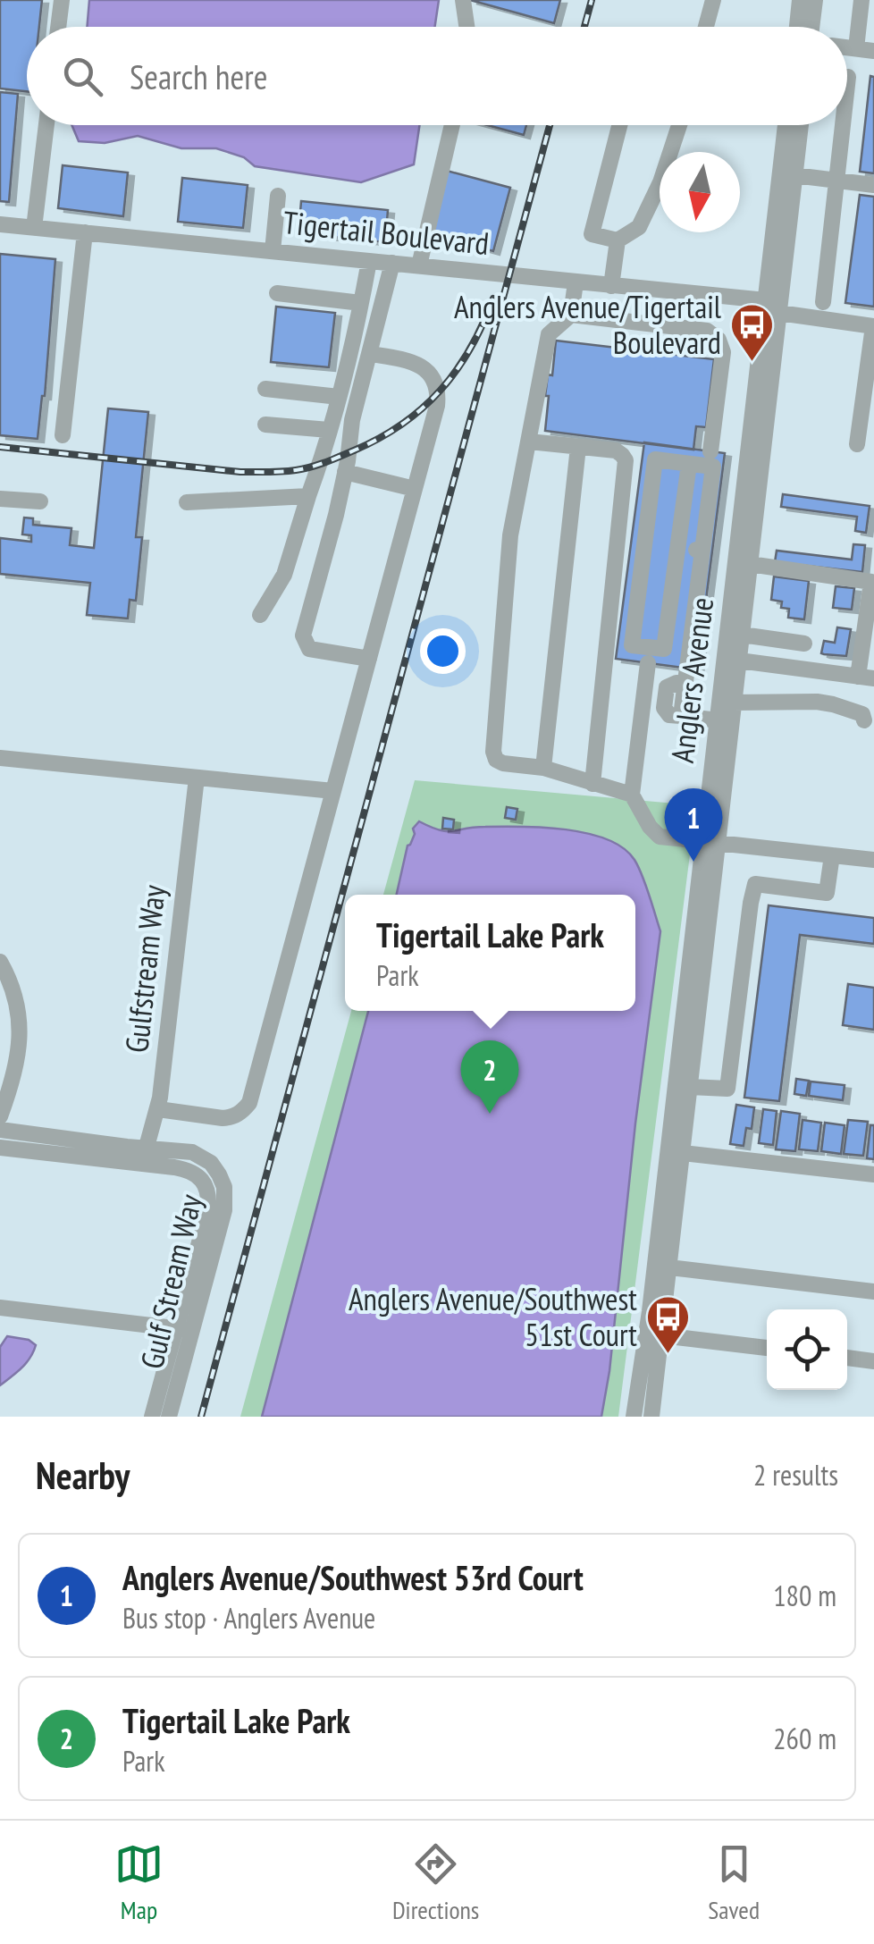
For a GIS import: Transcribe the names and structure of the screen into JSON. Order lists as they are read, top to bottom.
{
  "streets": {
    "street": [
      "Tigertail Boulevard",
      "Anglers Avenue",
      "Gulfstream Way",
      "Gulf Stream Way"
    ]
  },
  "crossings": [
    ["Tigertail Boulevard", "Anglers Avenue"],
    ["Gulfstream Way", "Gulf Stream Way"]
  ],
  "places": {
    "bus stop": ["Anglers Avenue/Tigertail Boulevard", "Anglers Avenue/Southwest 51st Court"]
  },
  "north": "bottom",
  "page": {
    "search": "Search here",
    "pins": ["1", "2"],
    "popup": ["Tigertail Lake Park", "Park"],
    "heading": ["Nearby", "2 results"],
    "list": [
      {
        "mark": "1",
        "name": "Anglers Avenue/Southwest 53rd Court",
        "note": "Bus stop · Anglers Avenue",
        "value": "180 m"
      },
      {
        "mark": "2",
        "name": "Tigertail Lake Park",
        "note": "Park",
        "value": "260 m"
      }
    ],
    "nav": ["Map", "Directions", "Saved"]
  }
}
